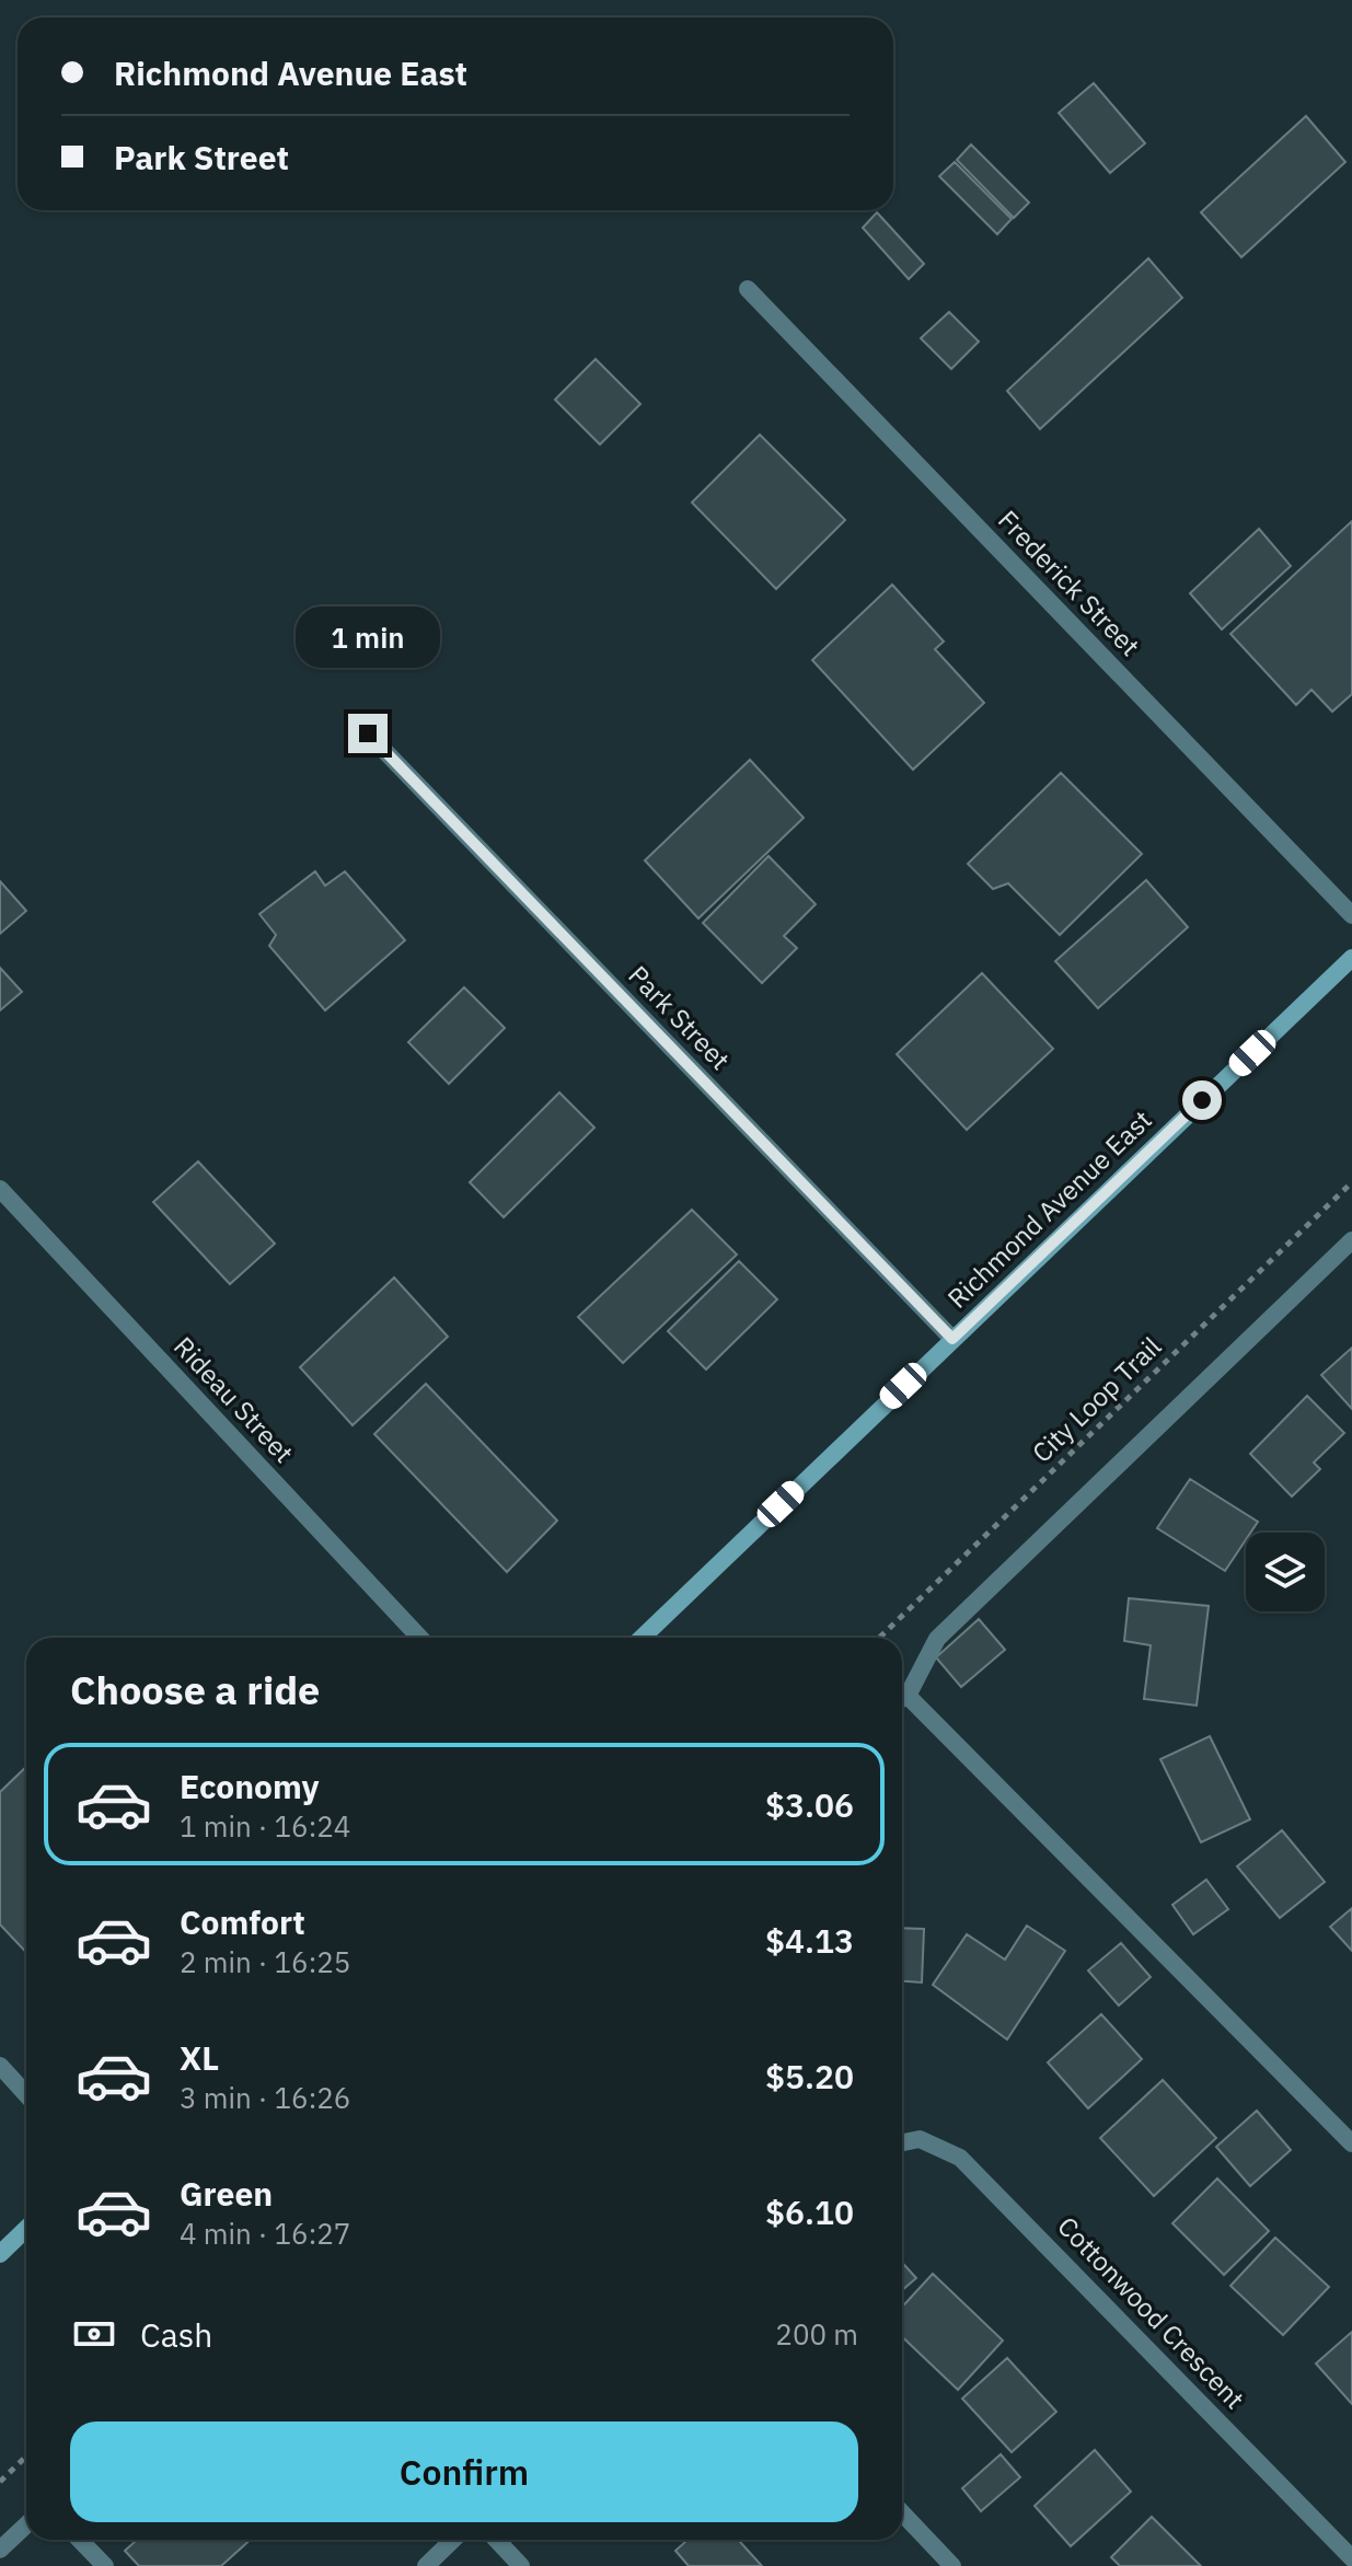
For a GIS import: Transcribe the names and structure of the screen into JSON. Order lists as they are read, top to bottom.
{
  "streets": {
    "main road": ["Richmond Avenue East"],
    "street": [
      "Frederick Street",
      "Park Street",
      "Rideau Street",
      "Cottonwood Crescent"
    ],
    "path": ["City Loop Trail"]
  },
  "crossings": [
    ["Park Street", "Richmond Avenue East"]
  ],
  "page": {
    "banner": ["Richmond Avenue East", "Park Street"],
    "bubble": "1 min",
    "heading": "Choose a ride",
    "list": [
      {
        "name": "Economy",
        "note": "1 min · 16:24",
        "value": "$3.06"
      },
      {
        "name": "Comfort",
        "note": "2 min · 16:25",
        "value": "$4.13"
      },
      {
        "name": "XL",
        "note": "3 min · 16:26",
        "value": "$5.20"
      },
      {
        "name": "Green",
        "note": "4 min · 16:27",
        "value": "$6.10"
      }
    ],
    "pay": ["Cash", "200 m"],
    "buttons": "Confirm"
  }
}
